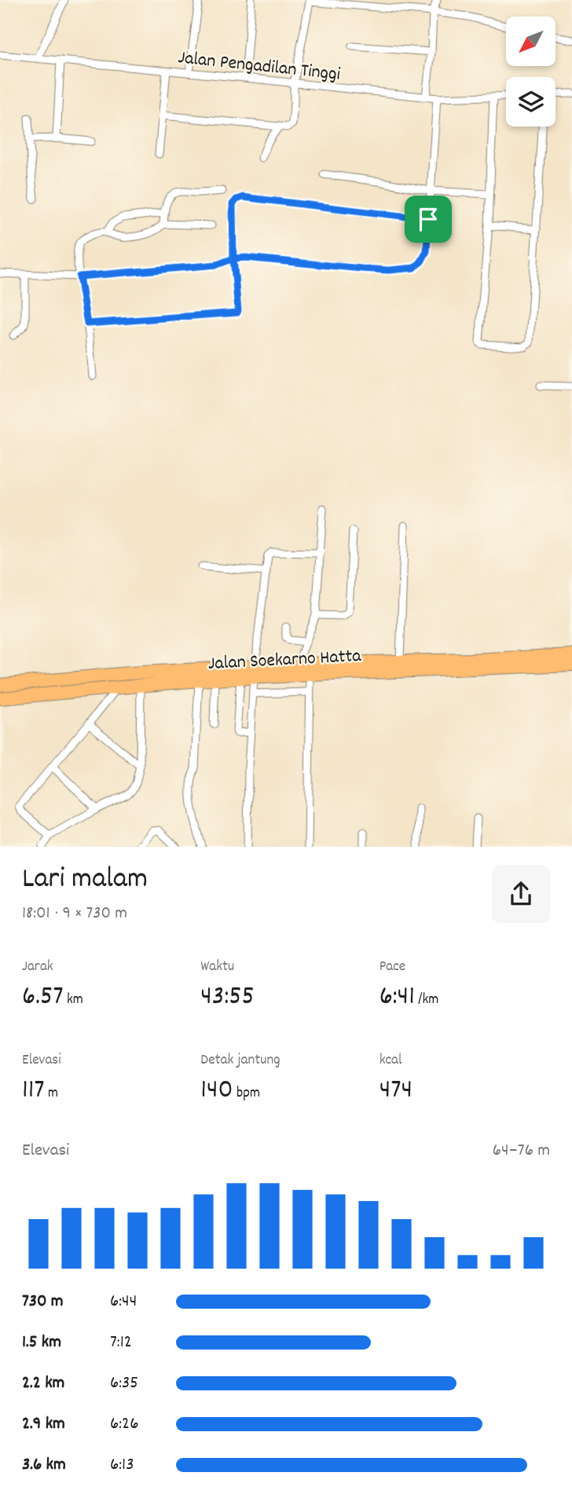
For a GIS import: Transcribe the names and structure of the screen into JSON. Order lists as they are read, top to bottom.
{
  "streets": {
    "highway": ["Jalan Soekarno Hatta"],
    "street": ["Jalan Pengadilan Tinggi"]
  },
  "north": "bottom left",
  "page": {
    "heading": ["Lari malam", "18:01 · 9 × 730 m"],
    "stats": [
      ["Jarak", "6.57 km"],
      ["Waktu", "43:55"],
      ["Pace", "6:41 /km"],
      ["Elevasi", "117 m"],
      ["Detak jantung", "140 bpm"],
      ["kcal", "474"]
    ],
    "chart": ["Elevasi", "64–76 m"],
    "list": [
      {
        "name": "730 m",
        "note": "6:44"
      },
      {
        "name": "1.5 km",
        "note": "7:12"
      },
      {
        "name": "2.2 km",
        "note": "6:35"
      },
      {
        "name": "2.9 km",
        "note": "6:26"
      },
      {
        "name": "3.6 km",
        "note": "6:13"
      }
    ]
  }
}
